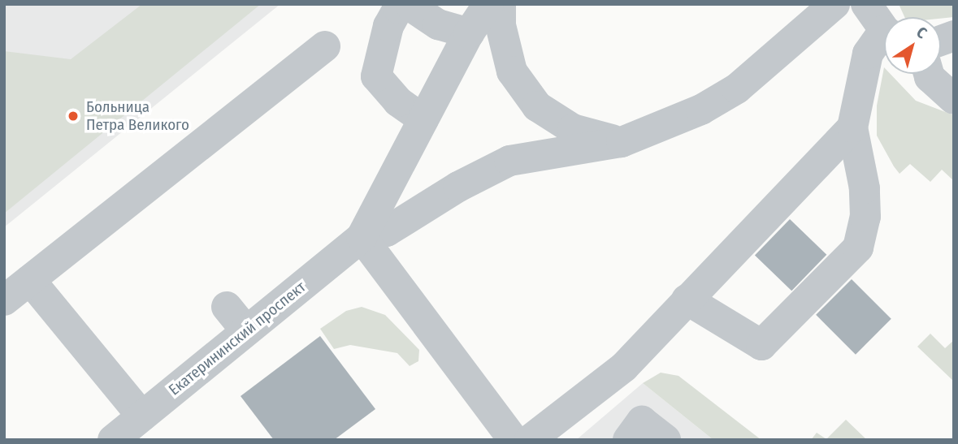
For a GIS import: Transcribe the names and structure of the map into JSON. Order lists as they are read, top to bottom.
{
  "streets": {
    "street": ["Екатерининский проспект"]
  },
  "places": ["Больница Петра Великого"],
  "north": "top right"
}
